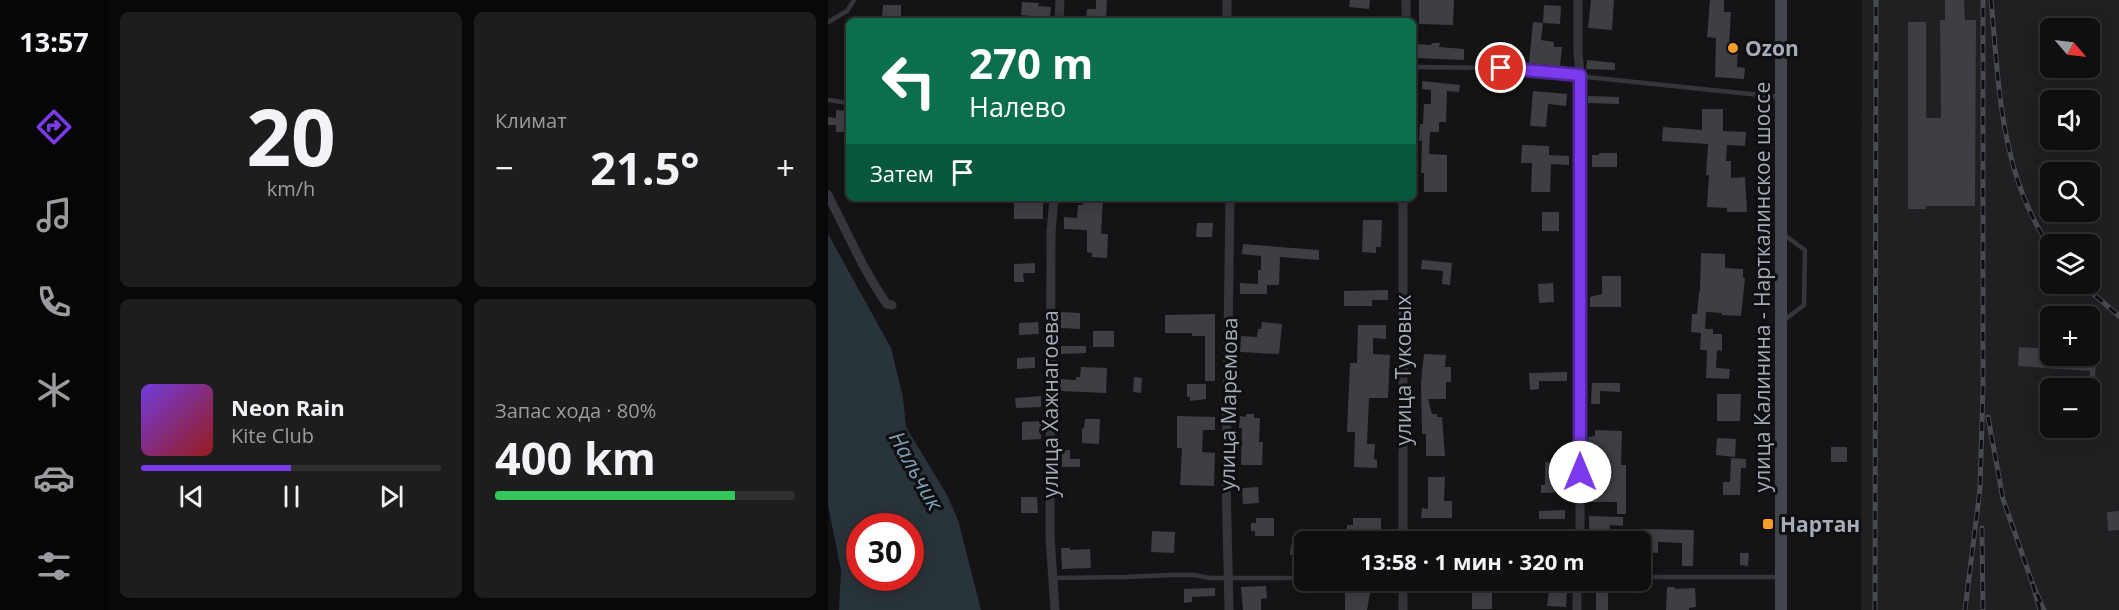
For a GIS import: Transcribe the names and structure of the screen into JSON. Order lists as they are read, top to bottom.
{
  "streets": {
    "main road": ["улица Калинина - Нарткалинское шоссе"],
    "street": ["улица Туковых", "улица Хажнагоева", "улица Маремова"]
  },
  "water": ["Нальчик"],
  "places": {
    "other": ["Ozon"],
    "transit": ["Нартан"]
  },
  "north": "bottom right",
  "page": {
    "tabs": "13:57",
    "tile": [
      ["20", "km/h"],
      "Климат",
      ["Запас хода · 80%", "400 km"]
    ],
    "map_buttons": ["+", "−"],
    "turn": ["270 m", "Налево"],
    "heat": ["−", "21.5°", "+"],
    "then": "Затем",
    "song": ["Neon Rain", "Kite Club"],
    "limit": "30",
    "trip": "13:58 · 1 мин · 320 m"
  }
}
